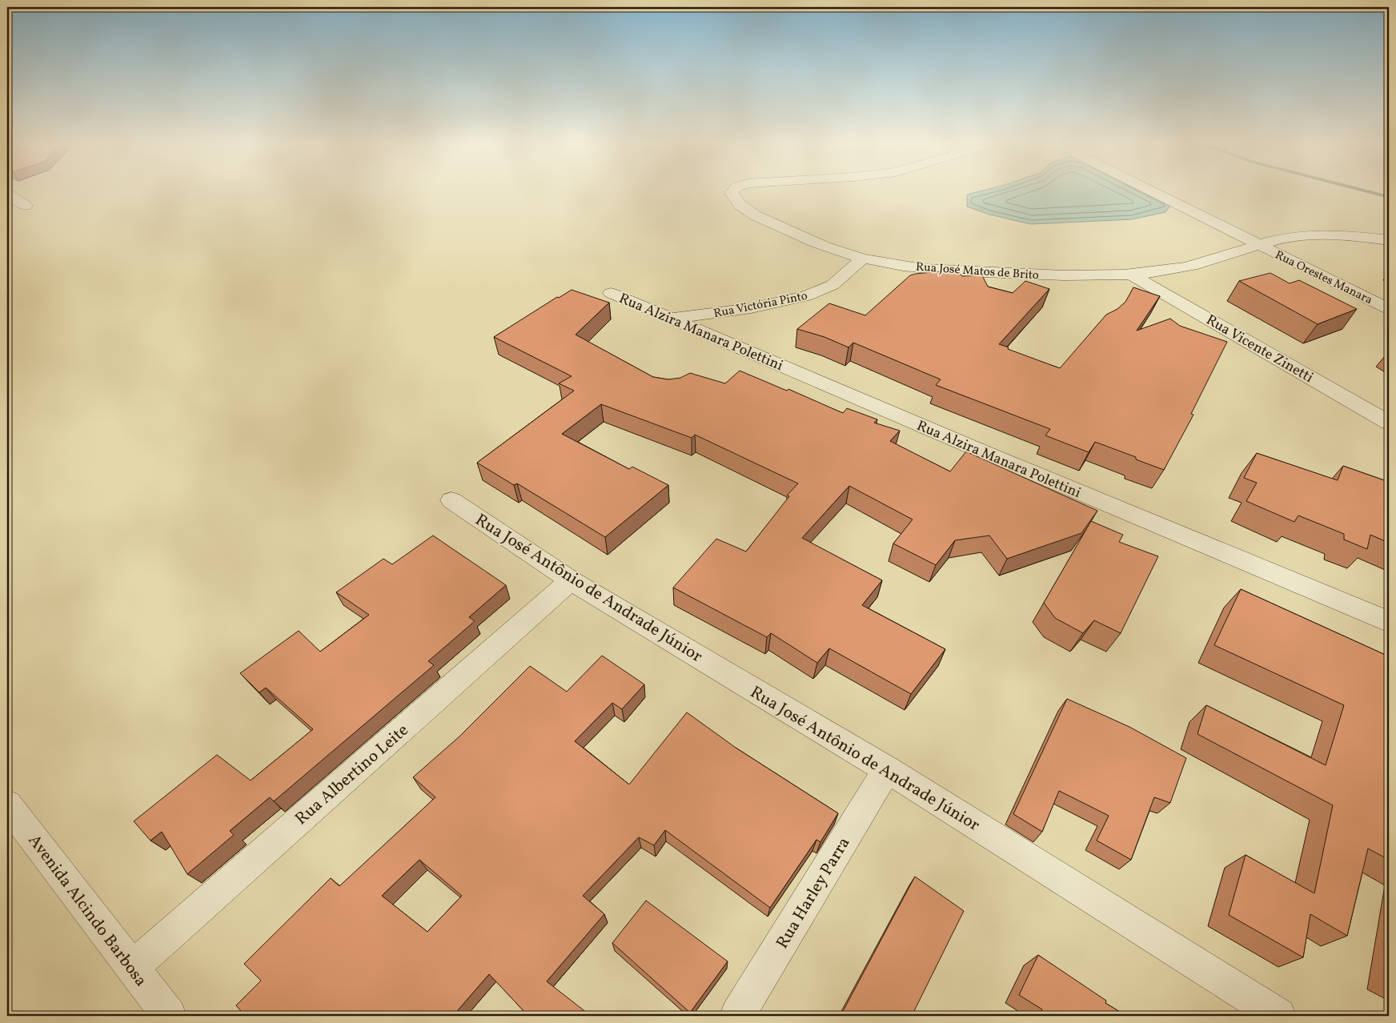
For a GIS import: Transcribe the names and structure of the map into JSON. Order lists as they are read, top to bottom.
{
  "streets": {
    "street": [
      "Rua José Matos de Brito",
      "Rua Orestes Manara",
      "Rua Victória Pinto",
      "Rua Alzira Manara Polettini",
      "Rua Vicente Zinetti",
      "Rua José Antônio de Andrade Júnior",
      "Rua Albertino Leite",
      "Rua Harley Parra",
      "Avenida Alcindo Barbosa"
    ]
  },
  "crossings": [
    ["Rua José Matos de Brito", "Rua Orestes Manara"],
    ["Rua José Matos de Brito", "Rua Victória Pinto"],
    ["Rua José Matos de Brito", "Rua Vicente Zinetti"],
    ["Rua Victória Pinto", "Rua Alzira Manara Polettini"],
    ["Rua José Antônio de Andrade Júnior", "Rua Albertino Leite"],
    ["Rua José Antônio de Andrade Júnior", "Rua Harley Parra"],
    ["Rua Albertino Leite", "Avenida Alcindo Barbosa"]
  ]
}
